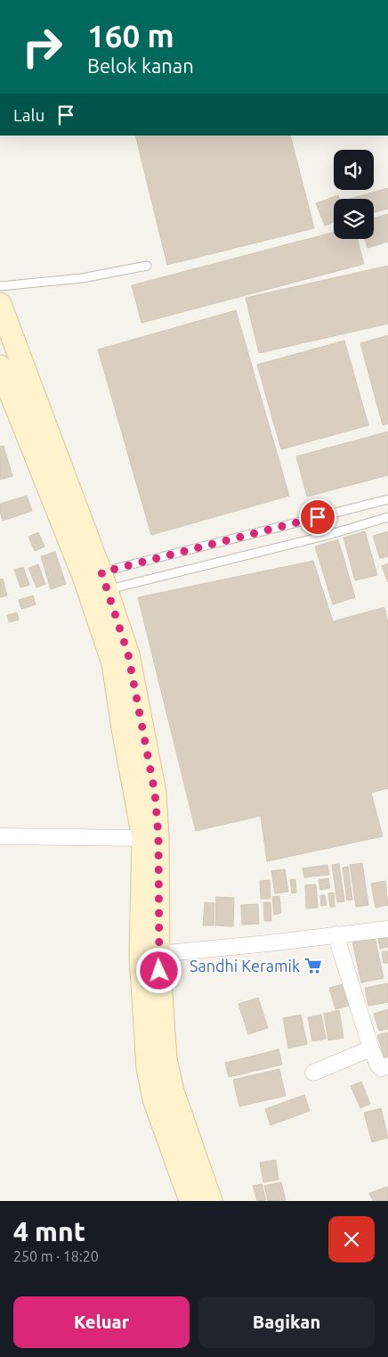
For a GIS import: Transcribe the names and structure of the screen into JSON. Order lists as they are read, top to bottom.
{
  "places": {
    "supermarket": ["Sandhi Keramik"]
  },
  "page": {
    "turn": ["160 m", "Belok kanan"],
    "then": "Lalu",
    "heading": ["4 mnt", "250 m · 18:20"],
    "buttons": ["Keluar", "Bagikan"]
  }
}
